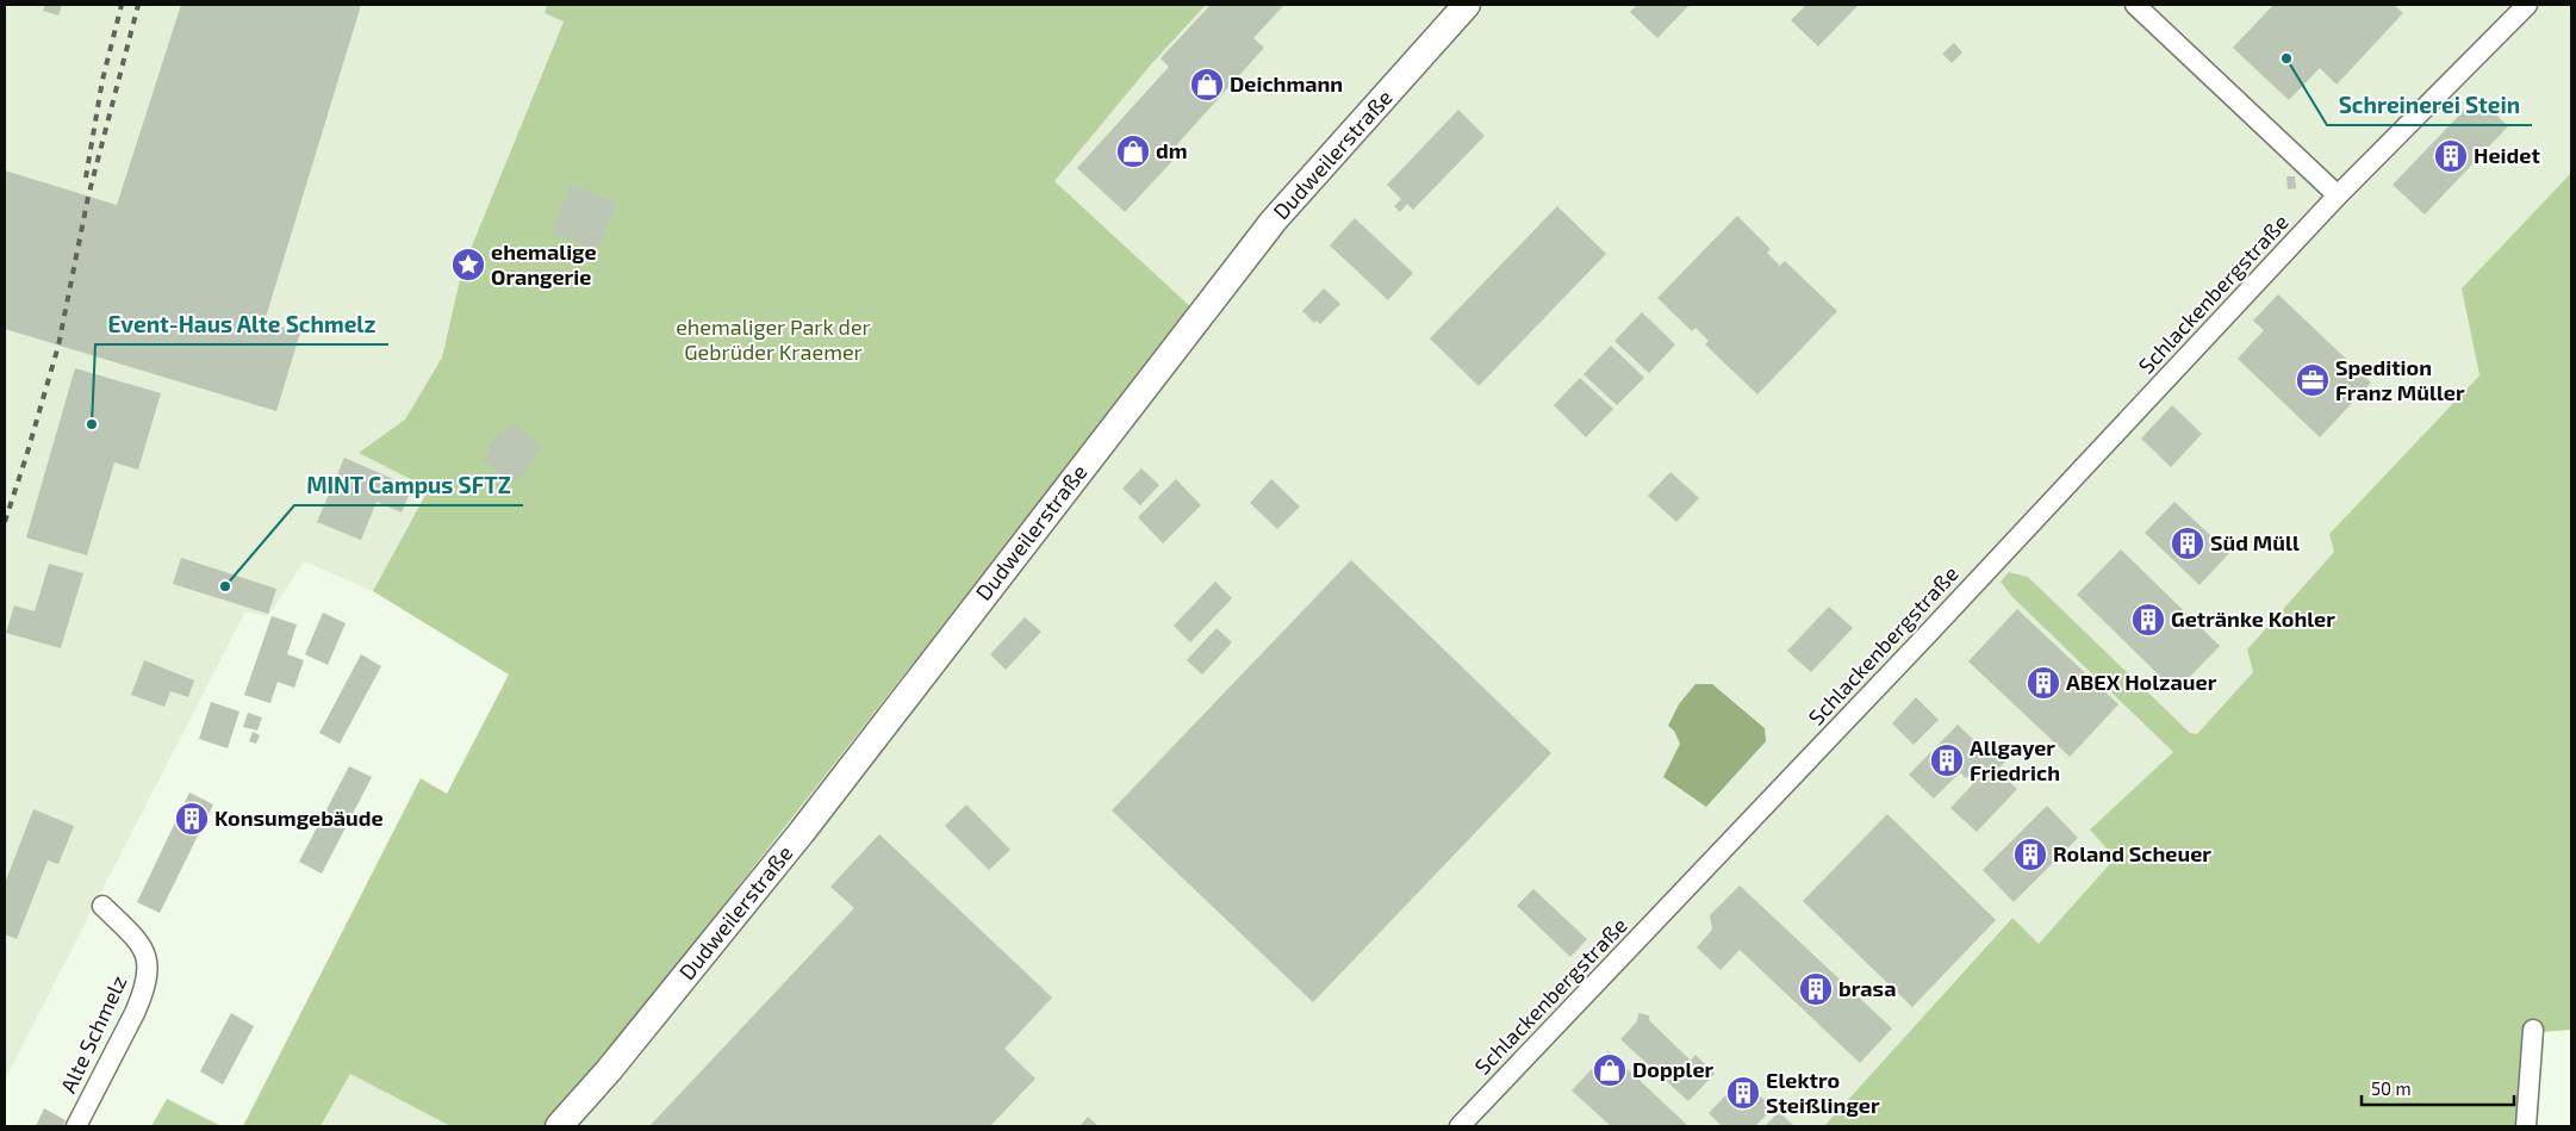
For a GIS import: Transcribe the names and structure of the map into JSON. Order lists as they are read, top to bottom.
{
  "streets": {
    "main road": ["Dudweilerstraße"],
    "street": ["Schlackenbergstraße", "Alte Schmelz"]
  },
  "parks": ["ehemaliger Park der Gebrüder Kraemer"],
  "places": {
    "other": ["Schreinerei Stein", "Event-Haus Alte Schmelz", "MINT Campus SFTZ"],
    "shop": ["Deichmann", "dm", "Doppler"],
    "building": [
      "Heidet",
      "Süd Müll",
      "Getränke Kohler",
      "ABEX Holzauer",
      "Allgayer Friedrich",
      "Konsumgebäude",
      "Roland Scheuer",
      "brasa",
      "Elektro Steißlinger"
    ],
    "place": ["ehemalige Orangerie"],
    "office": ["Spedition Franz Müller"]
  },
  "scale_bar": "50 m"
}
